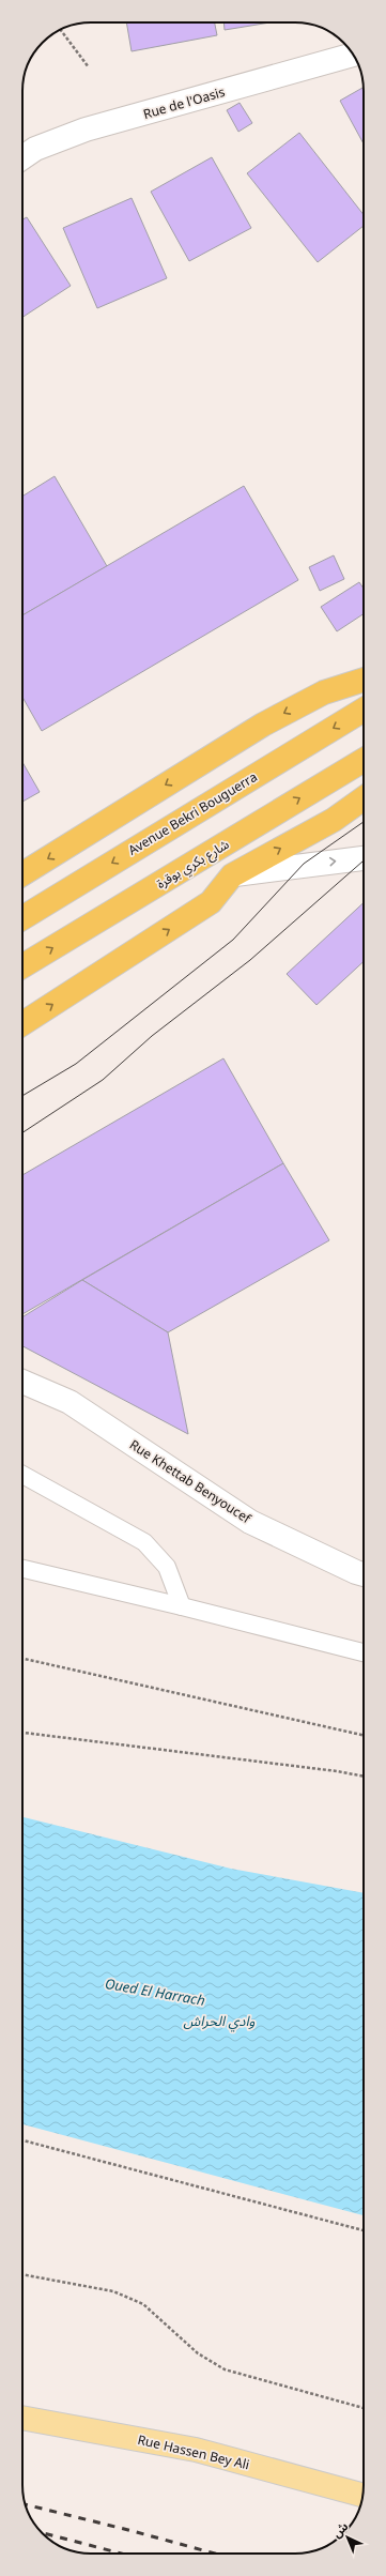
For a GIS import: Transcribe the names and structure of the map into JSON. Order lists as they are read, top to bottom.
{
  "streets": {
    "highway": ["Avenue Bekri Bouguerra", "شارع بكري بوقرة"],
    "main road": ["Rue Hassen Bey Ali"],
    "street": ["Rue de l'Oasis", "Rue Khettab Benyoucef"]
  },
  "water": ["Oued El Harrach", "وادي الحراش"],
  "north": "top left"
}
